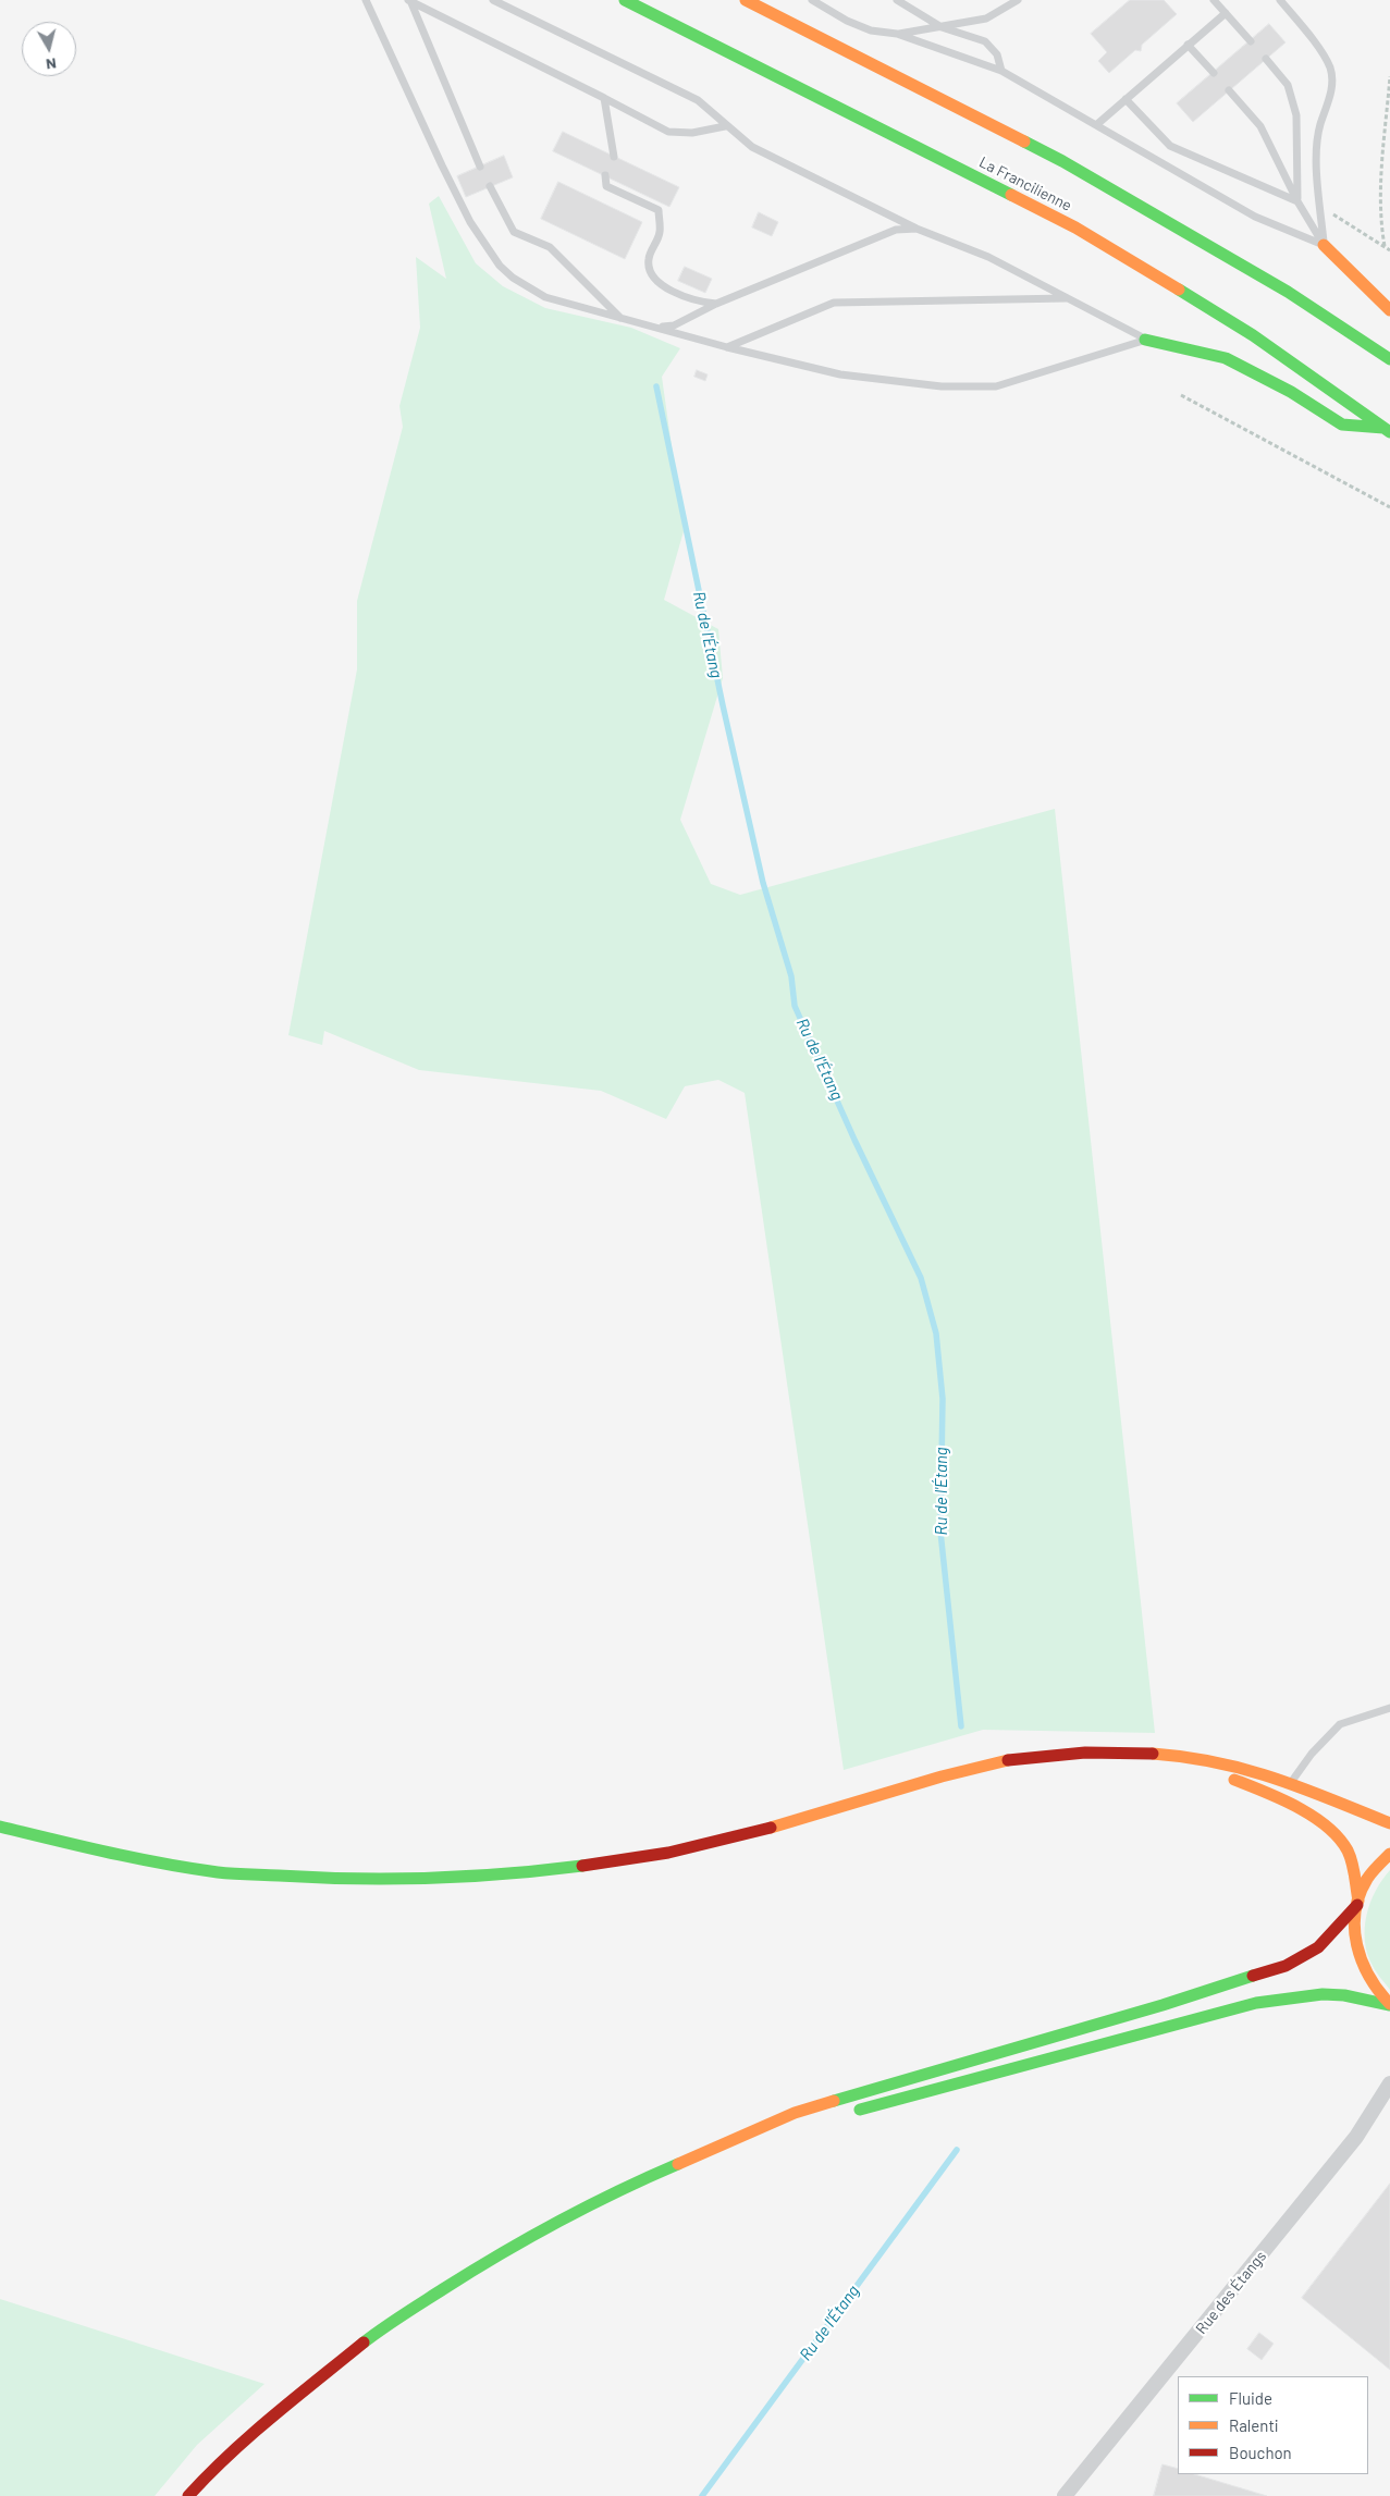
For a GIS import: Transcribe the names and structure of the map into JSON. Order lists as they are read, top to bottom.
{
  "streets": {
    "main road": ["La Francilienne"],
    "street": ["Rue des Étangs"]
  },
  "water": ["Ru de l'Étang"],
  "legend": ["Fluide", "Ralenti", "Bouchon"],
  "north": "bottom"
}
